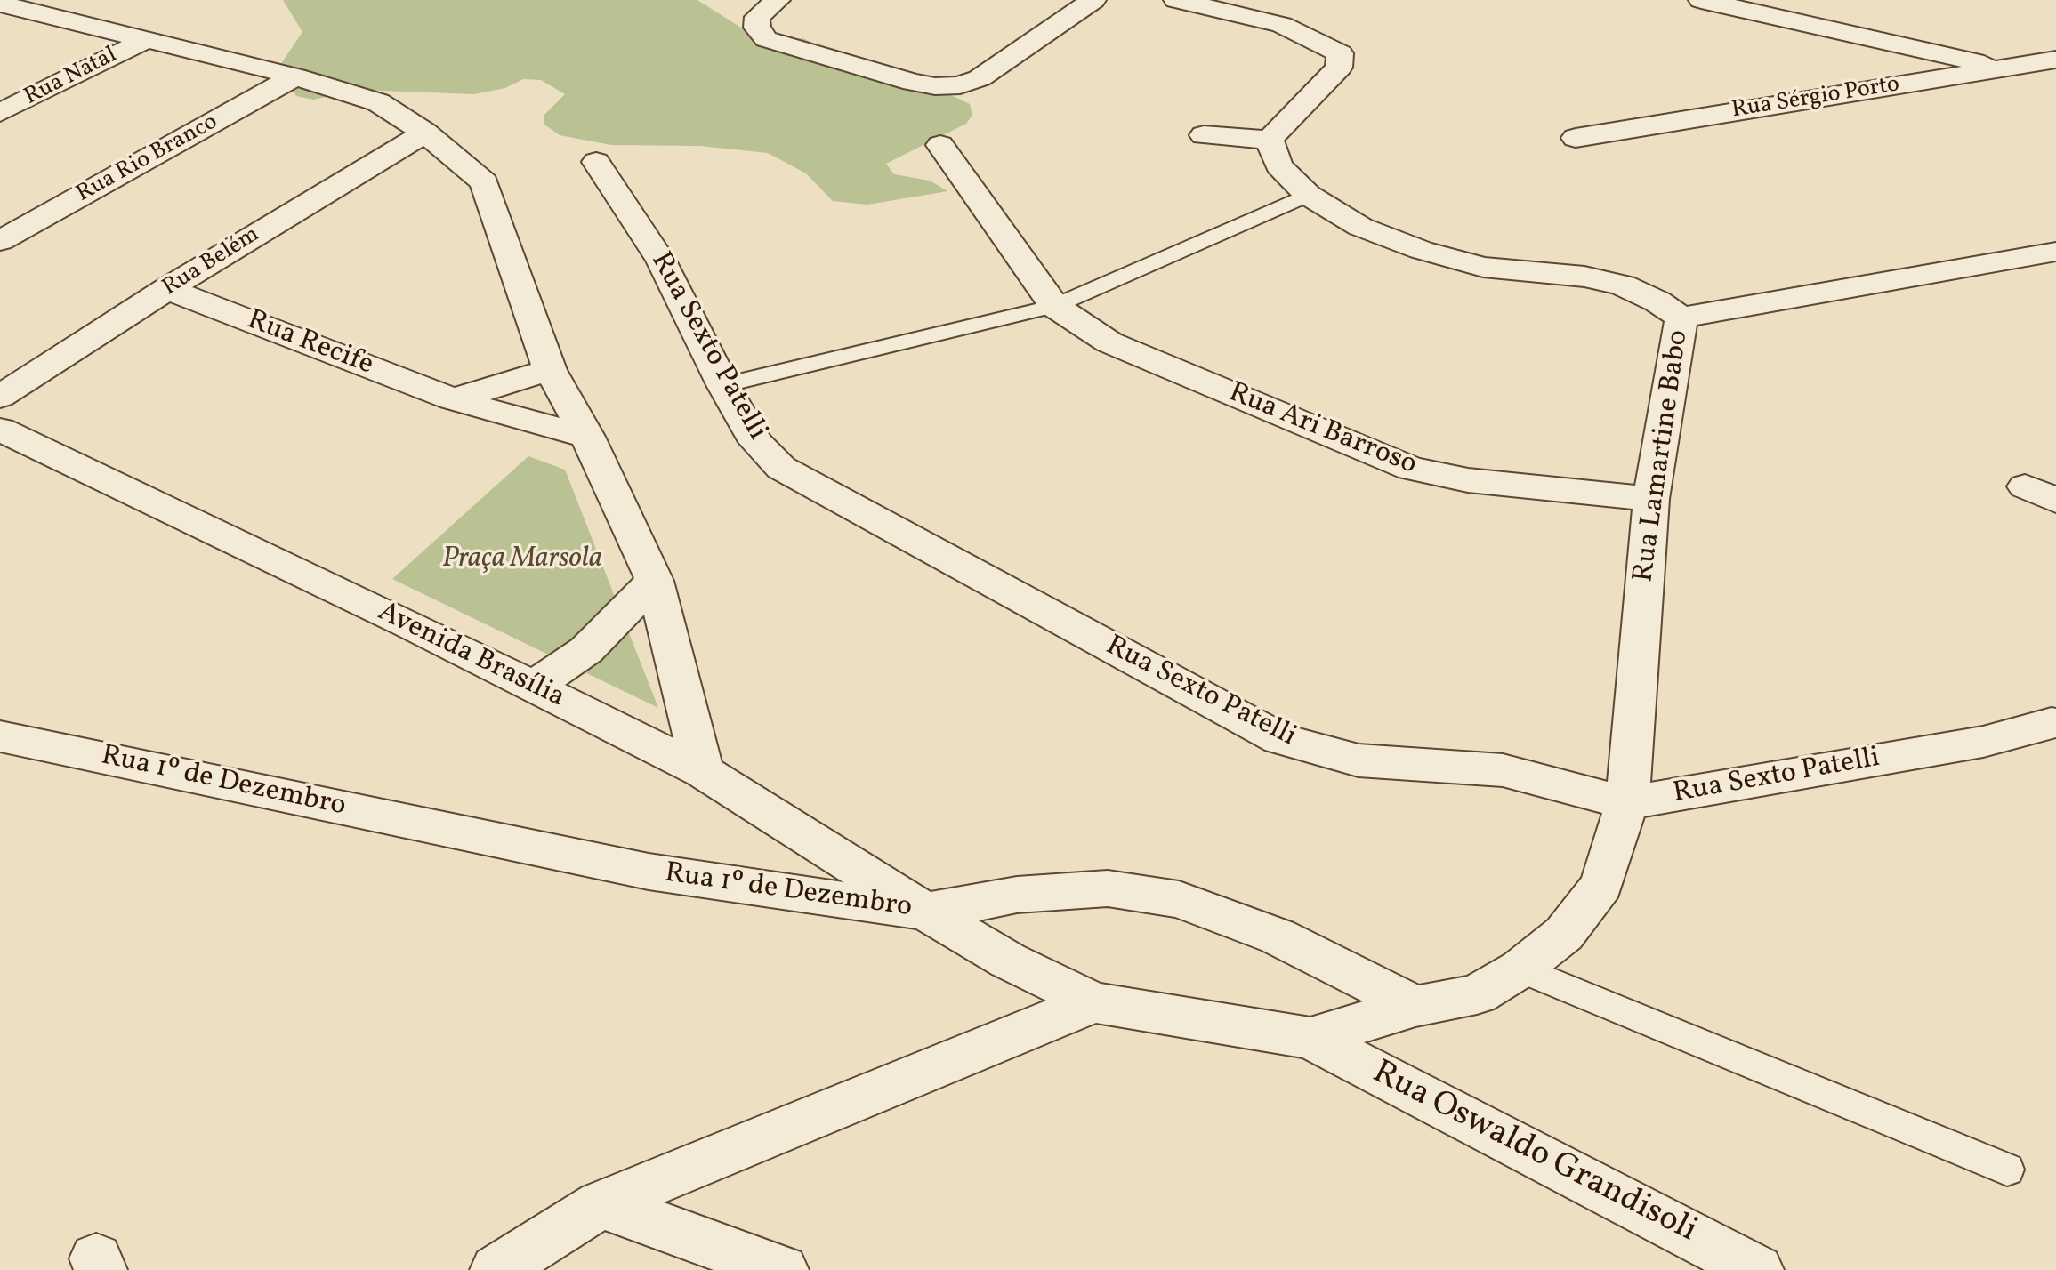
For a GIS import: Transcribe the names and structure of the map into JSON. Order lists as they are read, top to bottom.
{
  "streets": {
    "street": [
      "Rua Natal",
      "Rua Sérgio Porto",
      "Rua Rio Branco",
      "Rua Belém",
      "Rua Recife",
      "Rua Sexto Patelli",
      "Rua Ari Barroso",
      "Rua Lamartine Babo",
      "Avenida Brasília",
      "Rua 1º de Dezembro",
      "Rua Oswaldo Grandisoli"
    ]
  },
  "crossings": [
    ["Rua Belém", "Rua Recife"],
    ["Rua Sexto Patelli", "Rua Lamartine Babo"],
    ["Rua Sexto Patelli", "Rua 1º de Dezembro"],
    ["Rua Ari Barroso", "Rua Lamartine Babo"],
    ["Rua Lamartine Babo", "Rua 1º de Dezembro"],
    ["Avenida Brasília", "Rua 1º de Dezembro"],
    ["Rua 1º de Dezembro", "Rua Oswaldo Grandisoli"]
  ],
  "parks": ["Praça Marsola"]
}
